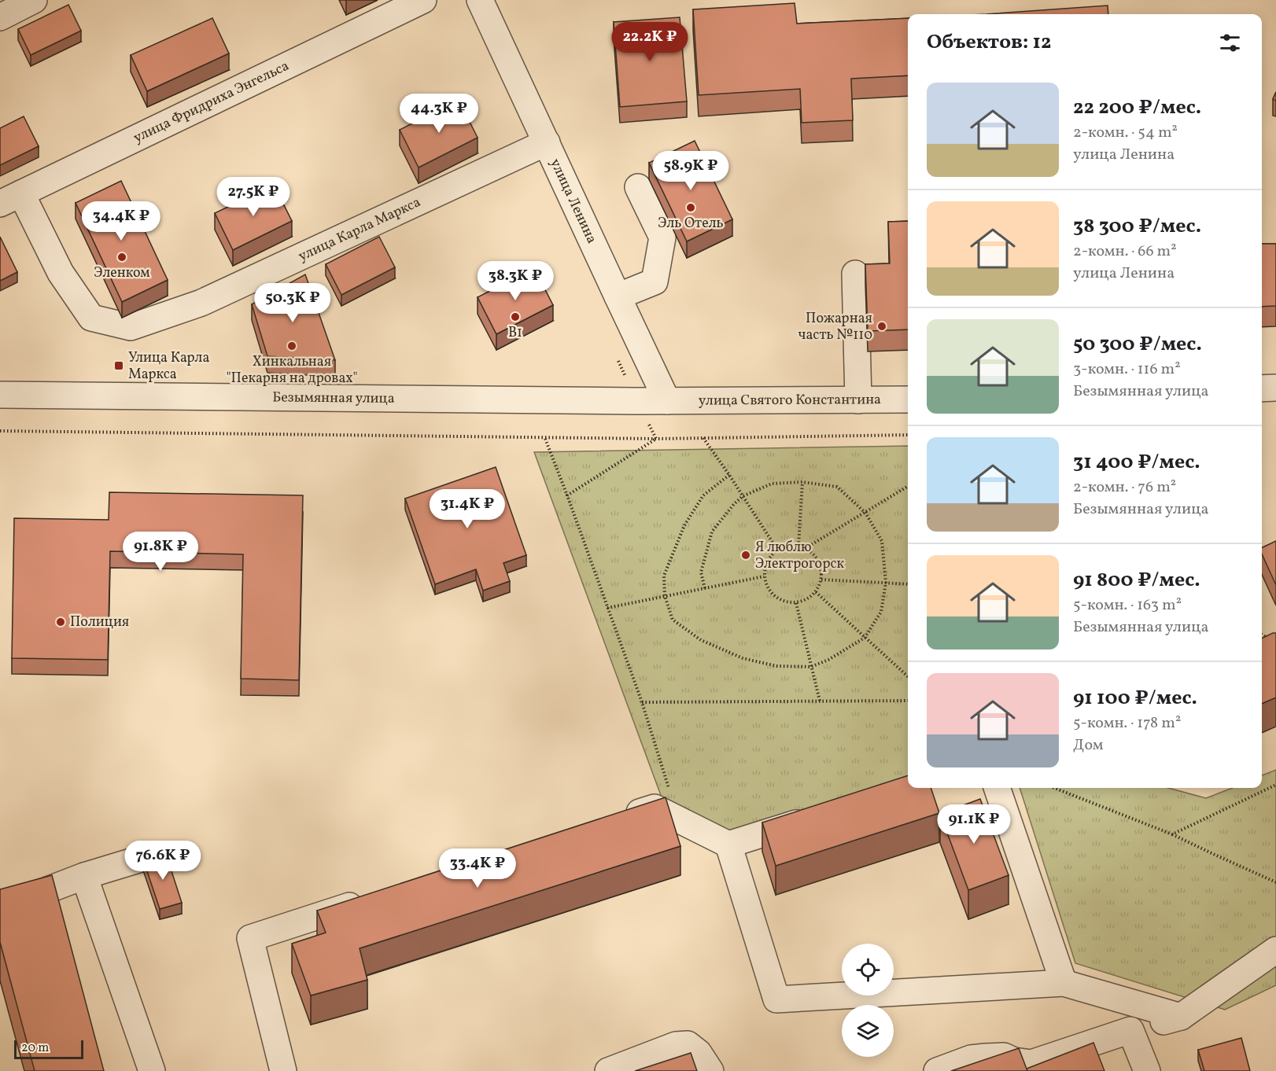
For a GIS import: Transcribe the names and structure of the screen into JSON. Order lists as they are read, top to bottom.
{
  "streets": {
    "street": [
      "улица Фридриха Энгельса",
      "улица Ленина",
      "улица Карла Маркса",
      "Безымянная улица",
      "улица Святого Константина"
    ]
  },
  "crossings": [
    ["улица Фридриха Энгельса", "улица Карла Маркса"],
    ["улица Ленина", "улица Карла Маркса"],
    ["улица Ленина", "Безымянная улица"],
    ["улица Ленина", "улица Святого Константина"],
    ["Безымянная улица", "улица Святого Константина"]
  ],
  "places": {
    "other": [
      "Эль Отель",
      "Эленком",
      "B1",
      "Пожарная часть №110",
      "Хинкальная \"Пекарня на дровах\"",
      "Я люблю Электрогорск",
      "Полиция"
    ],
    "transit": ["Улица Карла Маркса"]
  },
  "scale_bar": "20 m",
  "page": {
    "heading": "Объектов: 12",
    "price": [
      "22.2K ₽",
      "44.3K ₽",
      "58.9K ₽",
      "27.5K ₽",
      "34.4K ₽",
      "38.3K ₽",
      "50.3K ₽",
      "31.4K ₽",
      "91.8K ₽",
      "91.1K ₽",
      "76.6K ₽",
      "33.4K ₽"
    ],
    "list": [
      {
        "name": "22 200 ₽/мес.",
        "note": "2-комн. · 54 m² · улица Ленина"
      },
      {
        "name": "38 300 ₽/мес.",
        "note": "2-комн. · 66 m² · улица Ленина"
      },
      {
        "name": "50 300 ₽/мес.",
        "note": "3-комн. · 116 m² · Безымянная улица"
      },
      {
        "name": "31 400 ₽/мес.",
        "note": "2-комн. · 76 m² · Безымянная улица"
      },
      {
        "name": "91 800 ₽/мес.",
        "note": "5-комн. · 163 m² · Безымянная улица"
      },
      {
        "name": "91 100 ₽/мес.",
        "note": "5-комн. · 178 m² · Дом"
      }
    ],
    "scale": "20 m"
  }
}
